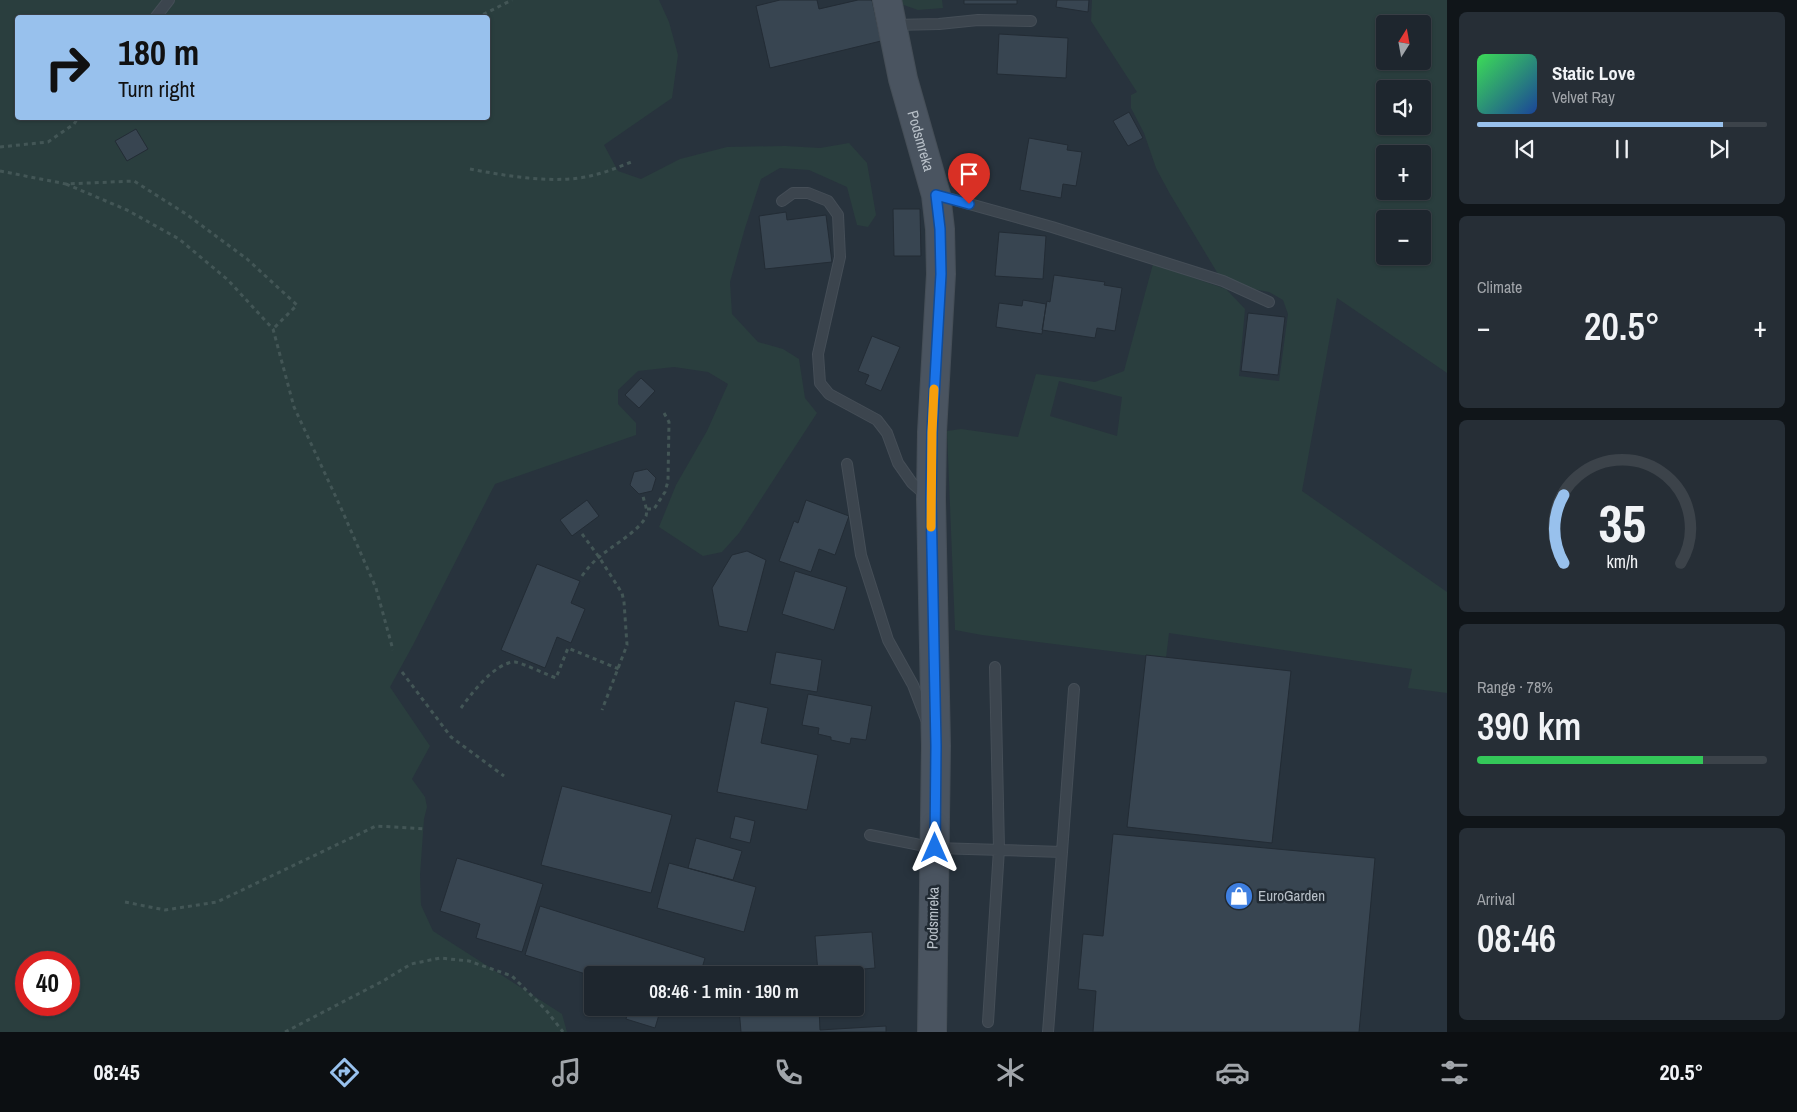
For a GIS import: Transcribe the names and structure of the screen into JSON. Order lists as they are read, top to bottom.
{
  "streets": {
    "street": ["Podsmreka"]
  },
  "places": {
    "shop": ["EuroGarden"]
  },
  "north": "top",
  "page": {
    "map_buttons": ["+", "−"],
    "turn": ["180 m", "Turn right"],
    "song": ["Static Love", "Velvet Ray"],
    "tile": [
      "Climate",
      ["Range · 78%", "390 km"],
      ["Arrival", "08:46"]
    ],
    "heat": ["−", "20.5°", "+"],
    "limit": "40",
    "trip": "08:46 · 1 min · 190 m",
    "tabs": ["08:45", "20.5°"],
    "gauge": ["35", "km/h"]
  }
}
